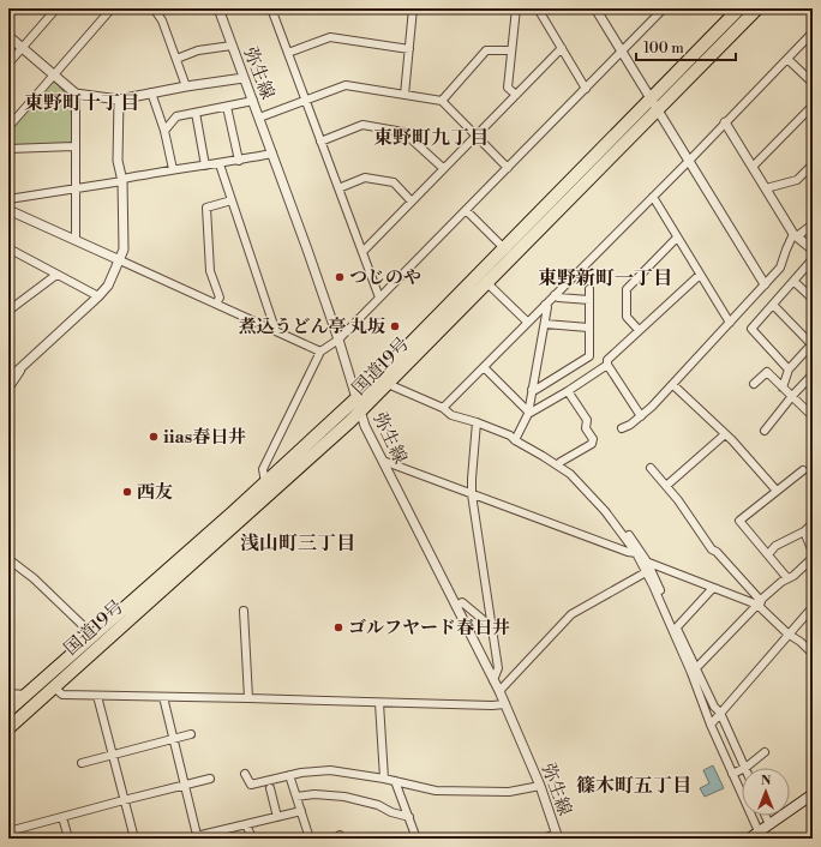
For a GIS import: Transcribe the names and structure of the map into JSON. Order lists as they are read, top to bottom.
{
  "streets": {
    "highway": ["国道19号"],
    "street": ["弥生線"]
  },
  "crossings": [
    ["弥生線", "国道19号"]
  ],
  "districts": [
    "東野町十丁目",
    "東野町九丁目",
    "東野新町一丁目",
    "浅山町三丁目",
    "篠木町五丁目"
  ],
  "places": [
    "つじのや",
    "煮込うどん亭 丸坂",
    "iias春日井",
    "西友",
    "ゴルフヤード春日井"
  ],
  "scale_bar": "100 m",
  "north": "top"
}
